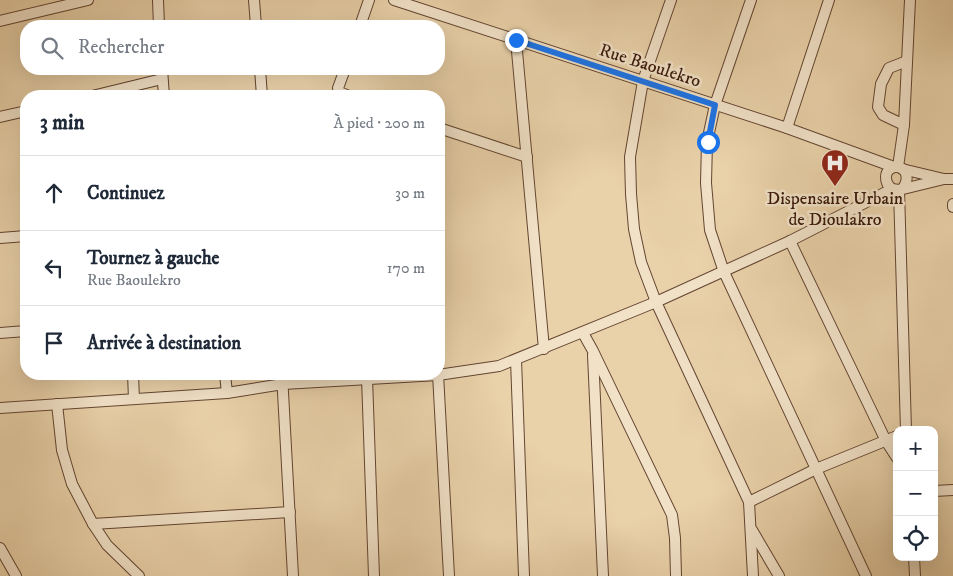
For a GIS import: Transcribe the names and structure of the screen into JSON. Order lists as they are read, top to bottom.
{
  "streets": {
    "street": ["Rue Baoulekro"]
  },
  "places": {
    "hospital": ["Dispensaire Urbain de Dioulakro"]
  },
  "page": {
    "search": "Rechercher",
    "heading": ["3 min", "À pied · 200 m"],
    "list": [
      ["Continuez", "30 m"],
      ["Tournez à gauche", "Rue Baoulekro", "170 m"],
      "Arrivée à destination"
    ],
    "map_buttons": ["+", "−"]
  }
}
